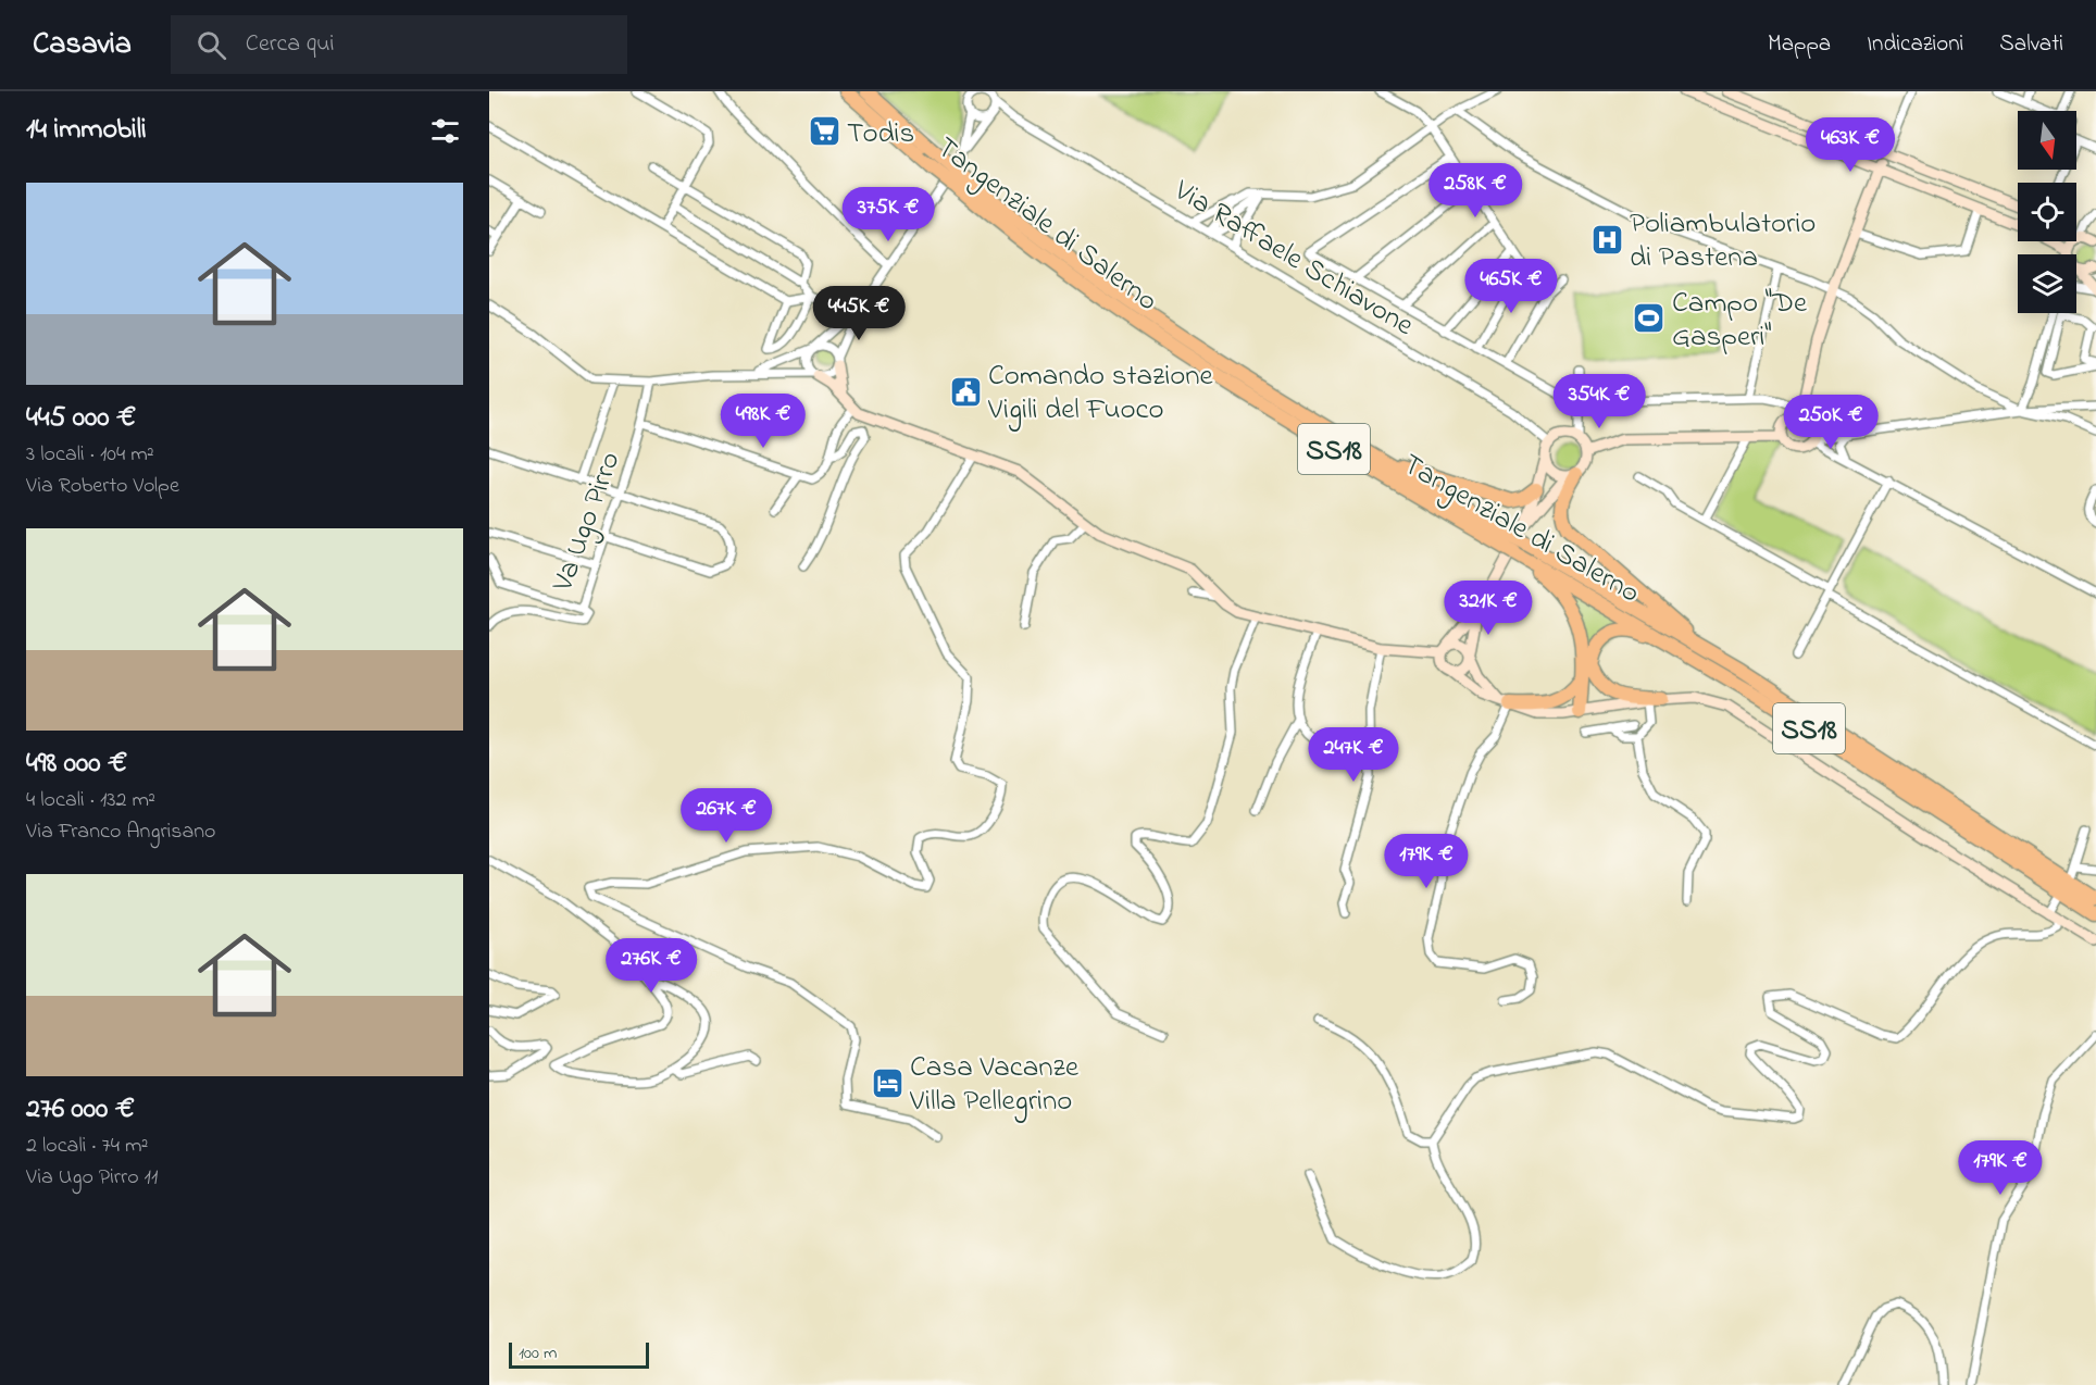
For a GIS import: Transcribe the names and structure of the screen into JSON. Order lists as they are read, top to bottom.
{
  "streets": {
    "highway": ["Tangenziale di Salerno", "SS18"],
    "street": ["Via Raffaele Schiavone", "Va Ugo Pirro"]
  },
  "places": {
    "supermarket": ["Todis"],
    "hospital": ["Poliambulatorio di Pastena"],
    "sports": ["Campo \"De Gasperi\""],
    "public building": ["Comando stazione Vigili del Fuoco"],
    "hotel": ["Casa Vacanze Villa Pellegrino"]
  },
  "scale_bar": "100 m",
  "north": "bottom",
  "page": {
    "header": "Casavia",
    "search": "Cerca qui",
    "nav": ["Mappa", "Indicazioni", "Salvati"],
    "heading": "14 immobili",
    "price": [
      "463K €",
      "258K €",
      "375K €",
      "465K €",
      "445K €",
      "354K €",
      "498K €",
      "250K €",
      "321K €",
      "247K €",
      "267K €",
      "179K €",
      "276K €",
      "179K €"
    ],
    "list": [
      {
        "name": "445 000 €",
        "note": "3 locali · 104 m² · Via Roberto Volpe"
      },
      {
        "name": "498 000 €",
        "note": "4 locali · 132 m² · Via Franco Angrisano"
      },
      {
        "name": "276 000 €",
        "note": "2 locali · 74 m² · Via Ugo Pirro 11"
      }
    ],
    "scale": "100 m"
  }
}
